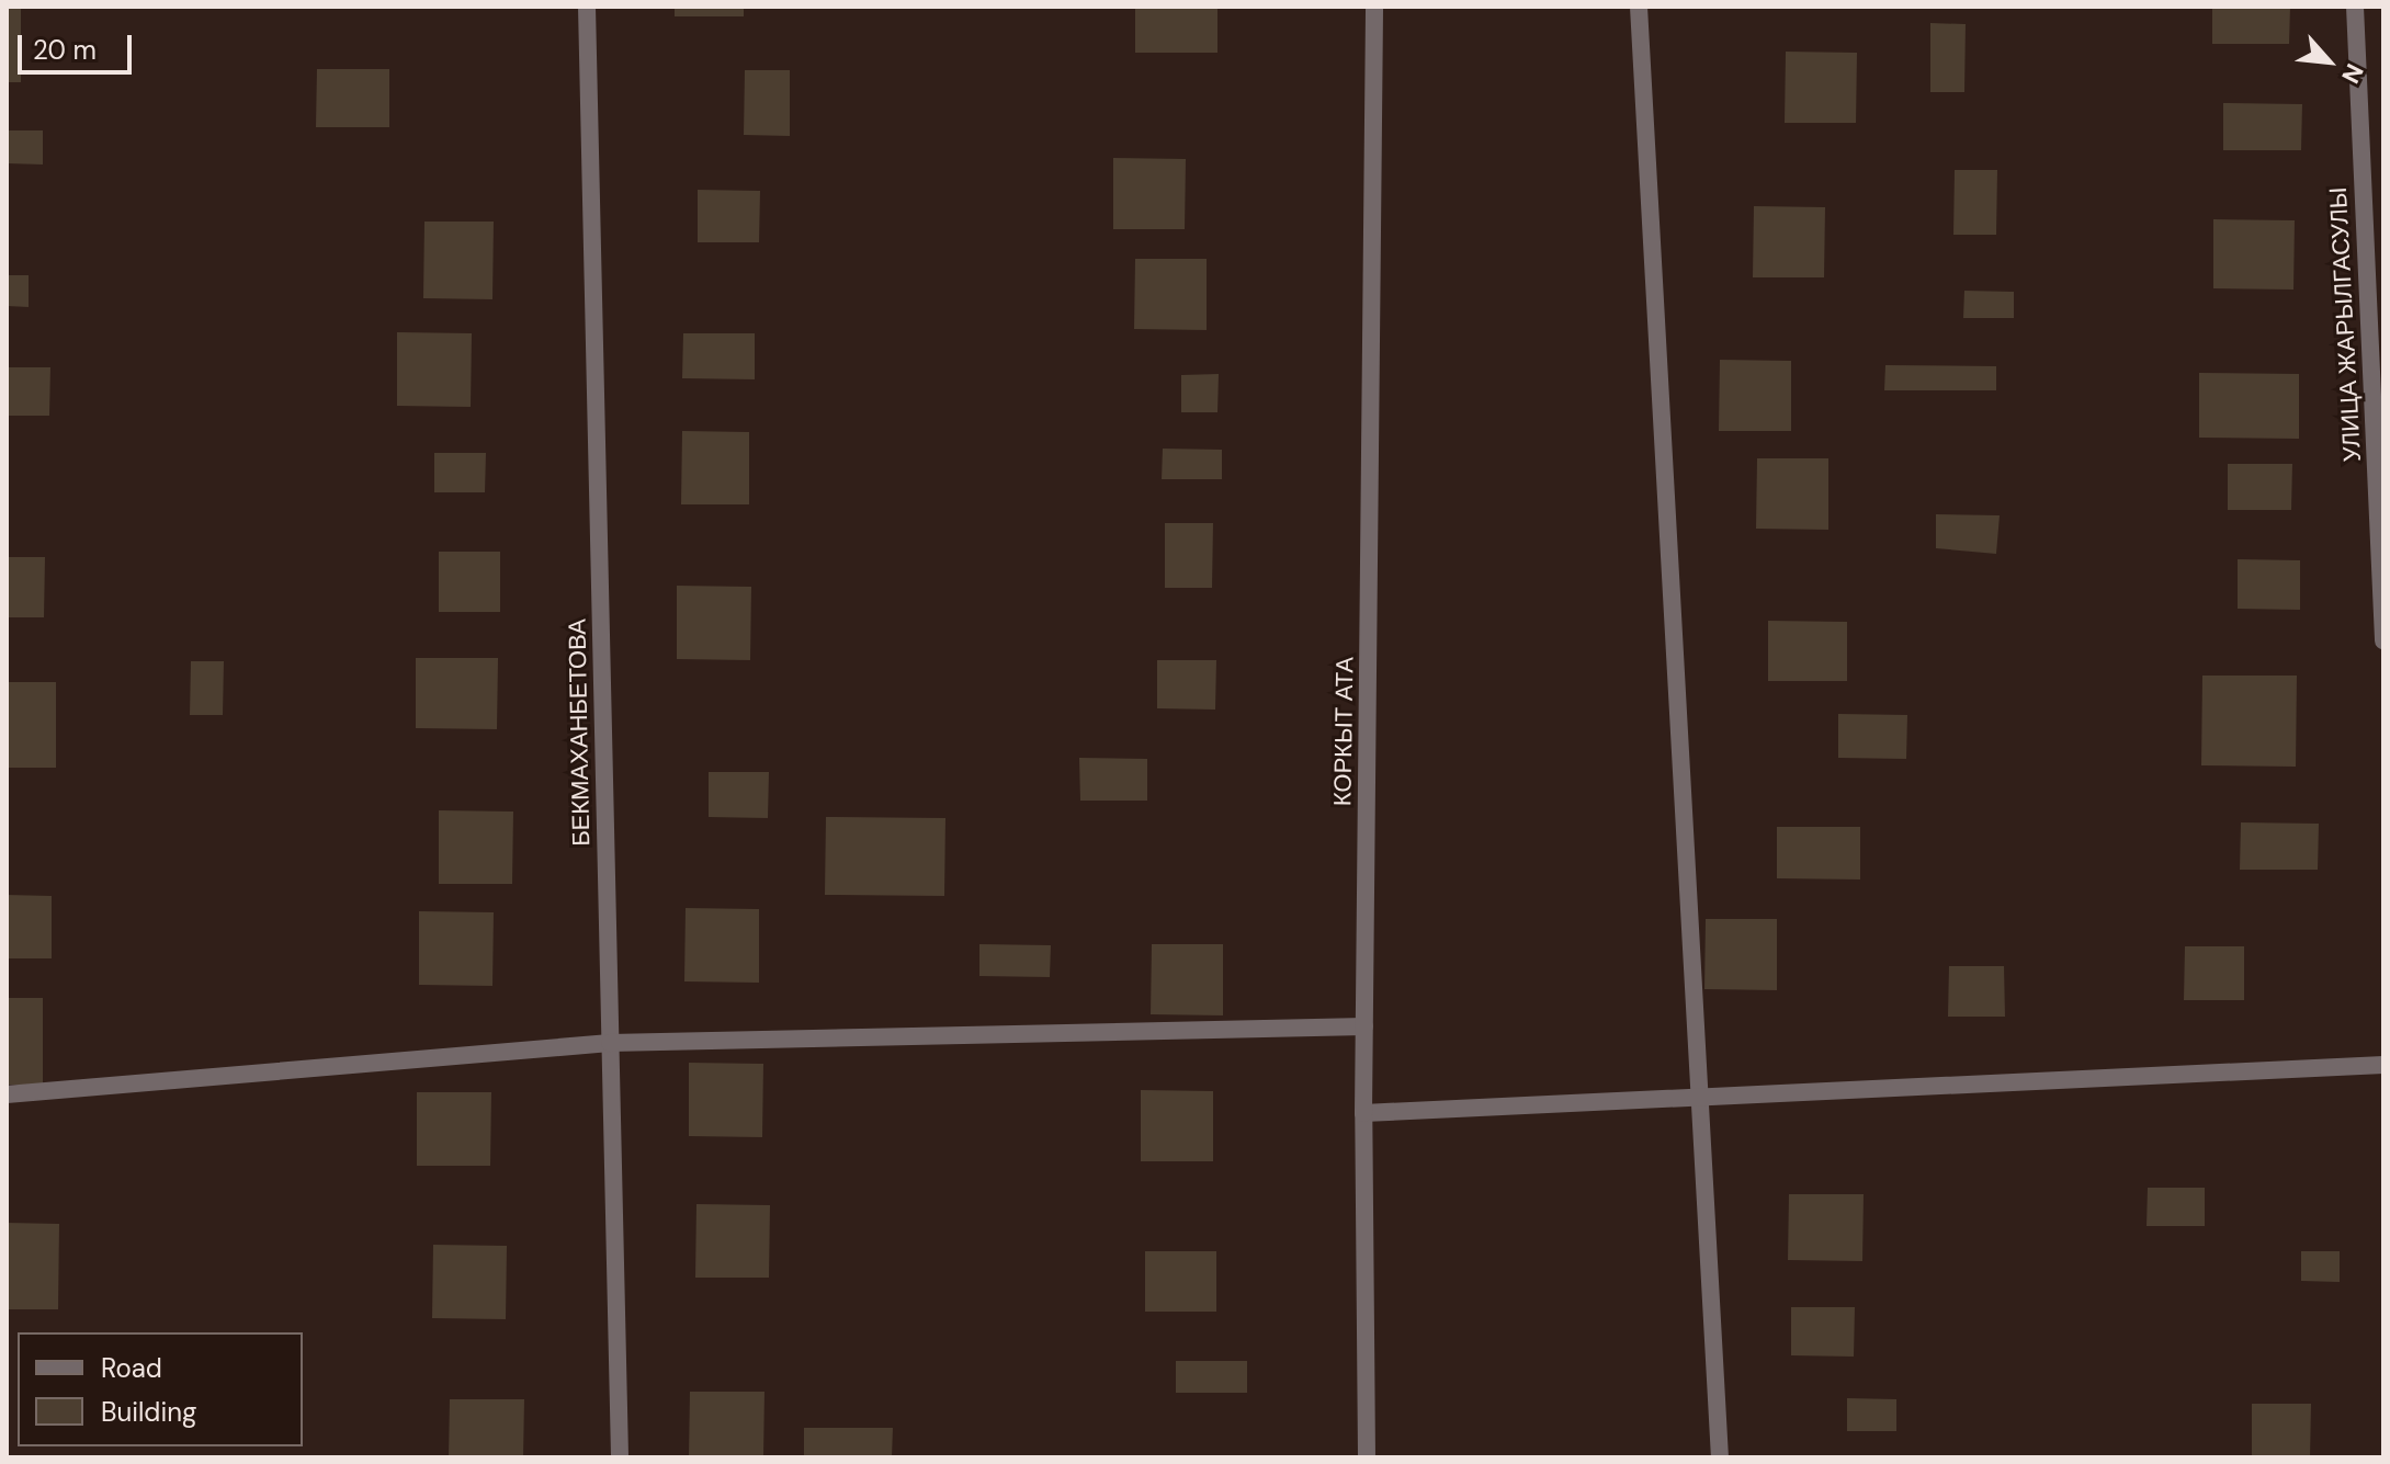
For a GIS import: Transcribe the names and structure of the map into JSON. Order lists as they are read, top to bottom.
{
  "streets": {
    "street": ["УЛИЦА ЖАРЫЛГАСУЛЫ", "КОРКЫТ АТА", "БЕКМАХАНБЕТОВА"]
  },
  "legend": ["Road", "Building"],
  "scale_bar": "20 m",
  "north": "bottom right"
}
